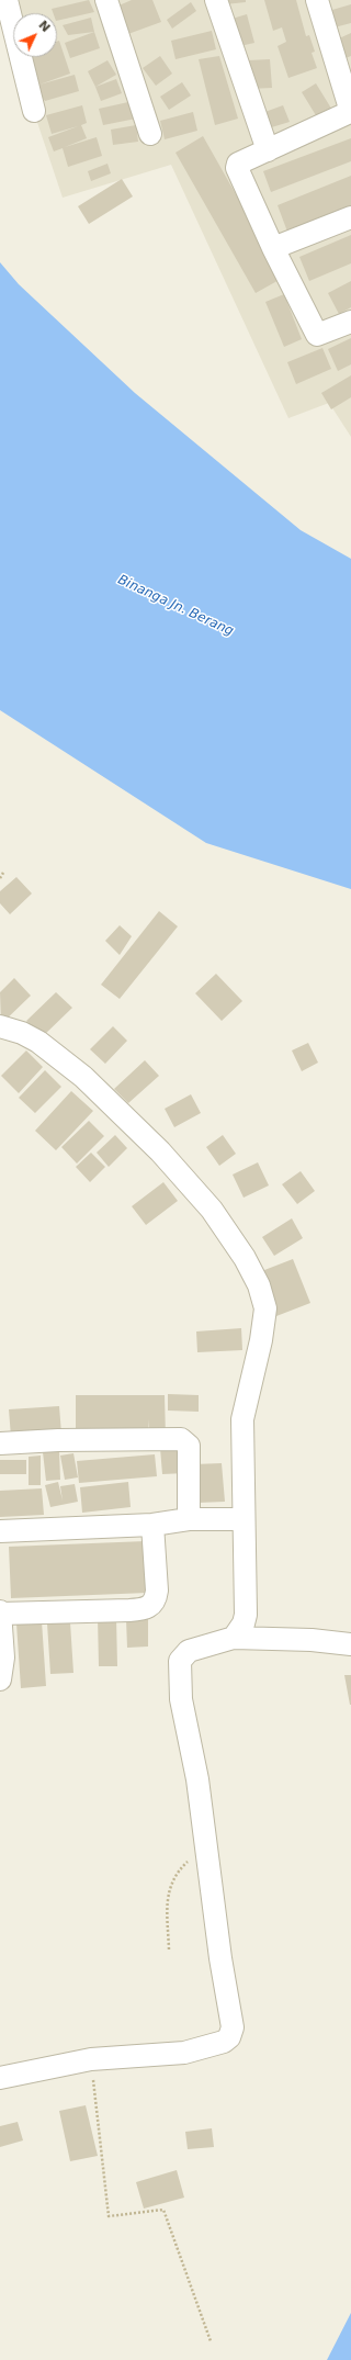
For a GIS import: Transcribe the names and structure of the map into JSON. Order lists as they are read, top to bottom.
{
  "water": ["Binanga Jn. Berang"],
  "north": "top right"
}
